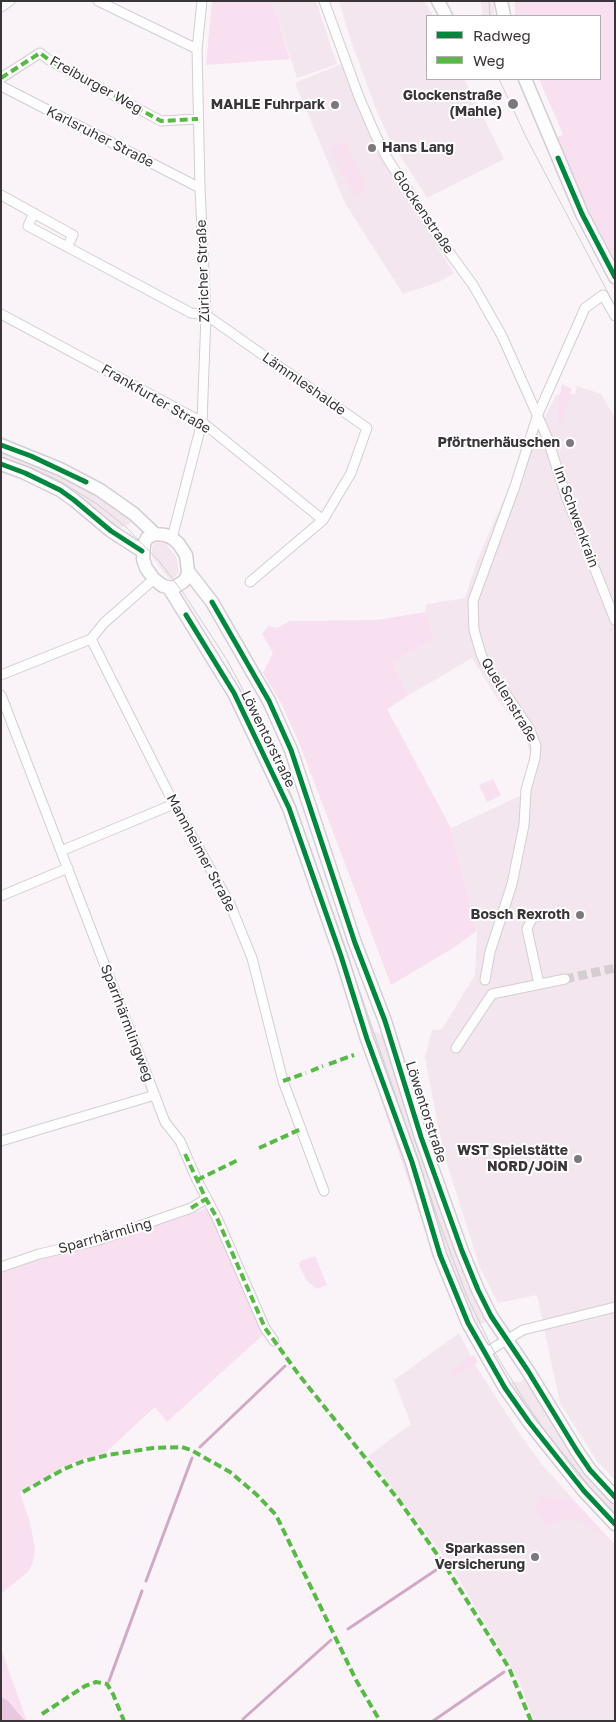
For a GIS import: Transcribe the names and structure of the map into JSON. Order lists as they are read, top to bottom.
{
  "streets": {
    "main road": ["Löwentorstraße"],
    "street": [
      "Freiburger Weg",
      "Karlsruher Straße",
      "Glockenstraße",
      "Züricher Straße",
      "Lämmleshalde",
      "Frankfurter Straße",
      "Im Schwenkrain",
      "Quellenstraße",
      "Mannheimer Straße",
      "Sparrhärmlingweg",
      "Sparrhärmling"
    ]
  },
  "crossings": [
    ["Freiburger Weg", "Züricher Straße"],
    ["Karlsruher Straße", "Züricher Straße"],
    ["Glockenstraße", "Im Schwenkrain"],
    ["Glockenstraße", "Quellenstraße"],
    ["Züricher Straße", "Lämmleshalde"],
    ["Züricher Straße", "Frankfurter Straße"],
    ["Züricher Straße", "Löwentorstraße"],
    ["Lämmleshalde", "Frankfurter Straße"],
    ["Im Schwenkrain", "Quellenstraße"],
    ["Sparrhärmlingweg", "Sparrhärmling"]
  ],
  "places": [
    "Glockenstraße (Mahle)",
    "MAHLE Fuhrpark",
    "Hans Lang",
    "Pförtnerhäuschen",
    "Bosch Rexroth",
    "WST Spielstätte NORD/JOiN",
    "Sparkassen Versicherung"
  ],
  "legend": ["Radweg", "Weg"]
}
